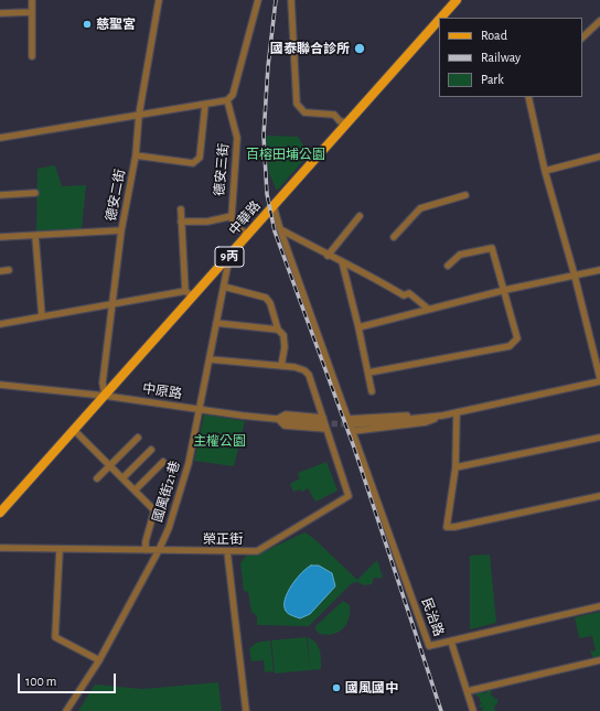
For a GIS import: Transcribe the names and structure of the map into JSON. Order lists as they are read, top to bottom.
{
  "streets": {
    "main road": ["中華路", "9丙"],
    "street": [
      "德安三街",
      "德安二街",
      "中原路",
      "國風街21巷",
      "榮正街",
      "民治路"
    ]
  },
  "crossings": [
    ["德安三街", "中華路"],
    ["德安二街", "中華路"],
    ["德安二街", "中原路"],
    ["中華路", "中原路"],
    ["中華路", "國風街21巷"],
    ["中原路", "國風街21巷"],
    ["中原路", "榮正街"],
    ["國風街21巷", "榮正街"]
  ],
  "parks": ["百榕田埔公園", "主權公園"],
  "places": ["慈聖宮", "國泰聯合診所", "國風國中"],
  "legend": ["Road", "Railway", "Park"],
  "scale_bar": "100 m"
}
